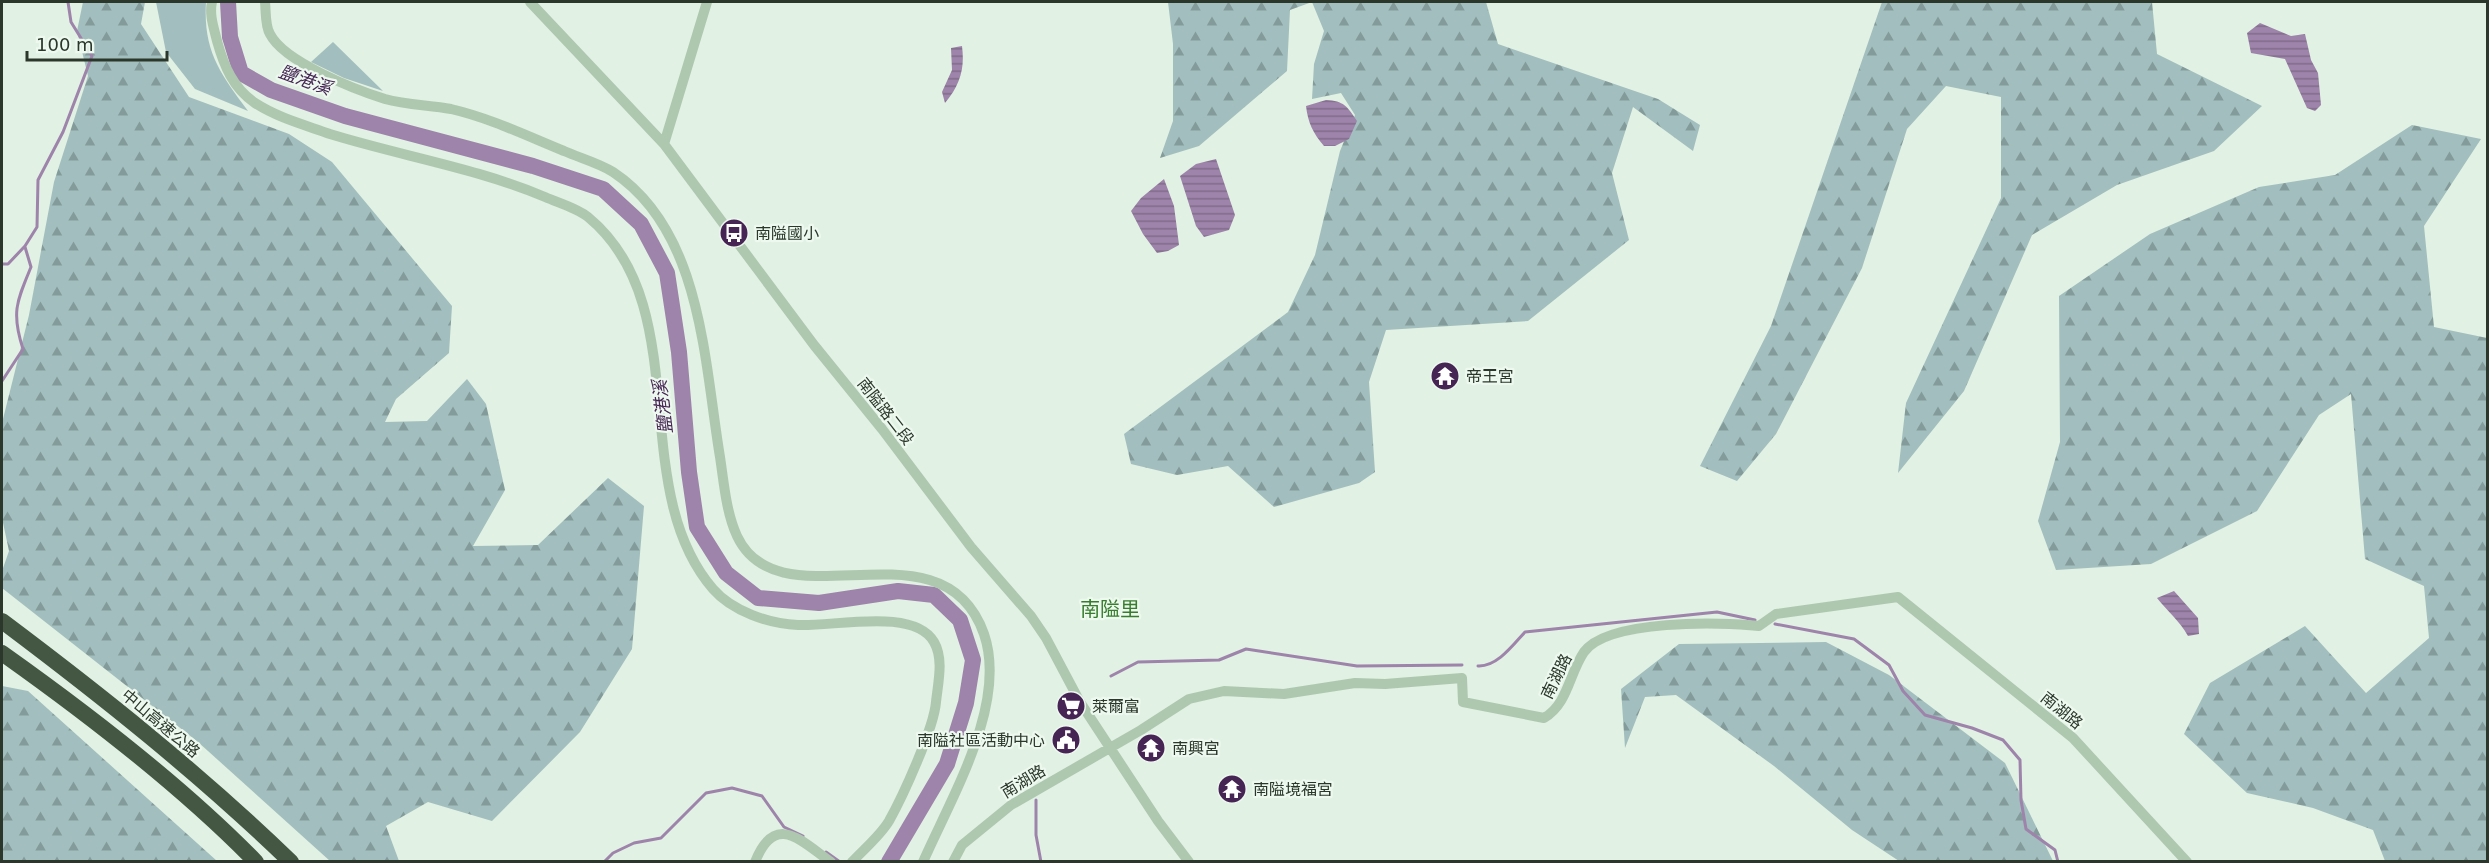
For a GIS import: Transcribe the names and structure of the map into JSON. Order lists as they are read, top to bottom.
{
  "streets": {
    "highway": ["中山高速公路"],
    "street": ["南隘路二段", "南湖路"]
  },
  "crossings": [
    ["南隘路二段", "南湖路"]
  ],
  "districts": ["南隘里"],
  "water": ["鹽港溪"],
  "places": {
    "bus stop": ["南隘國小"],
    "temple": ["帝王宮", "南興宮", "南隘境福宮"],
    "supermarket": ["萊爾富"],
    "public building": ["南隘社區活動中心"]
  },
  "scale_bar": "100 m"
}
